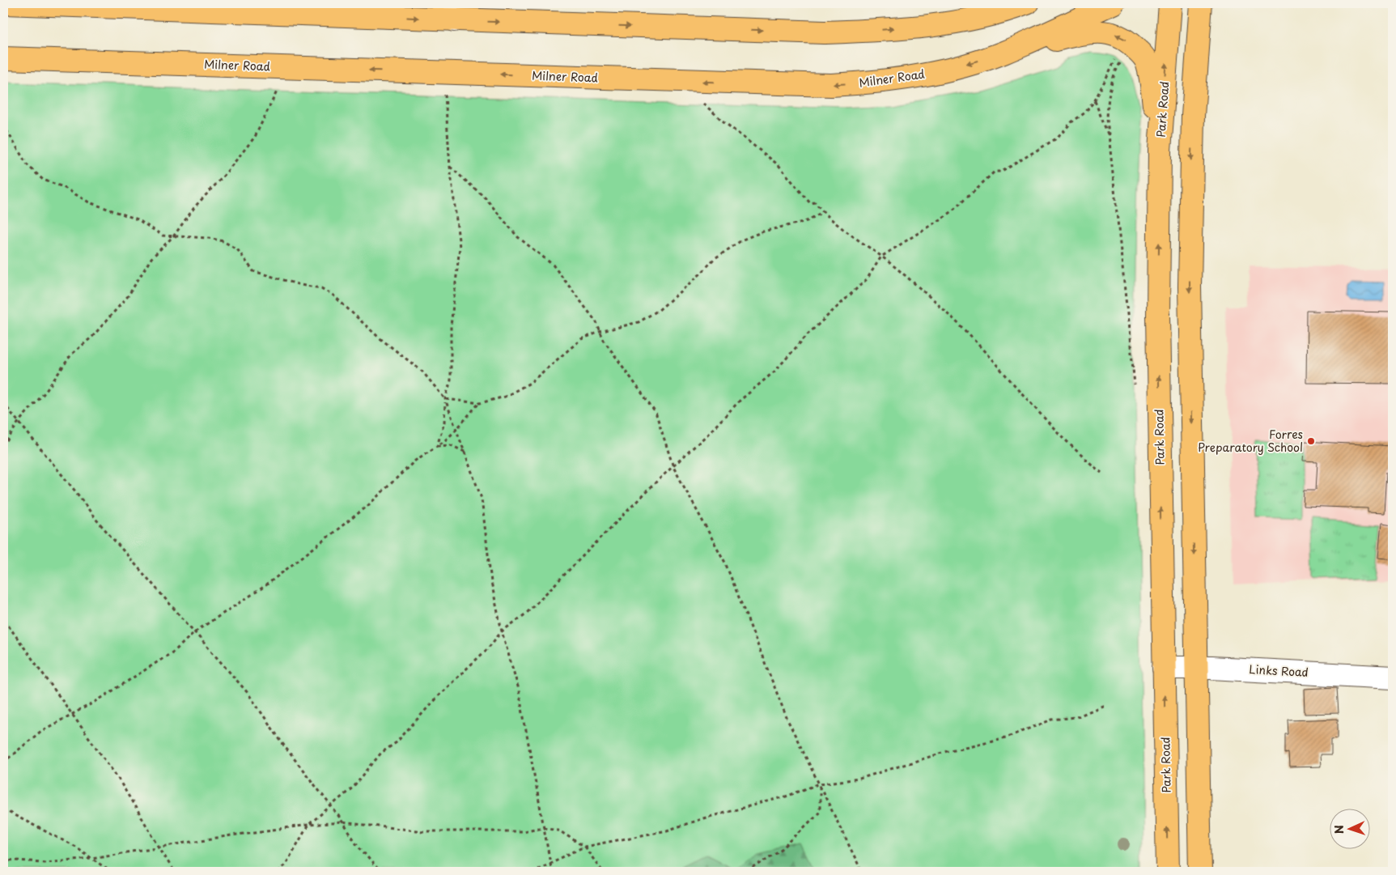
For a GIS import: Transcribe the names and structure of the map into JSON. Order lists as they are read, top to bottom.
{
  "streets": {
    "main road": ["Milner Road", "Park Road"],
    "street": ["Links Road"]
  },
  "crossings": [
    ["Park Road", "Links Road"]
  ],
  "places": ["Forres Preparatory School"],
  "north": "left"
}
